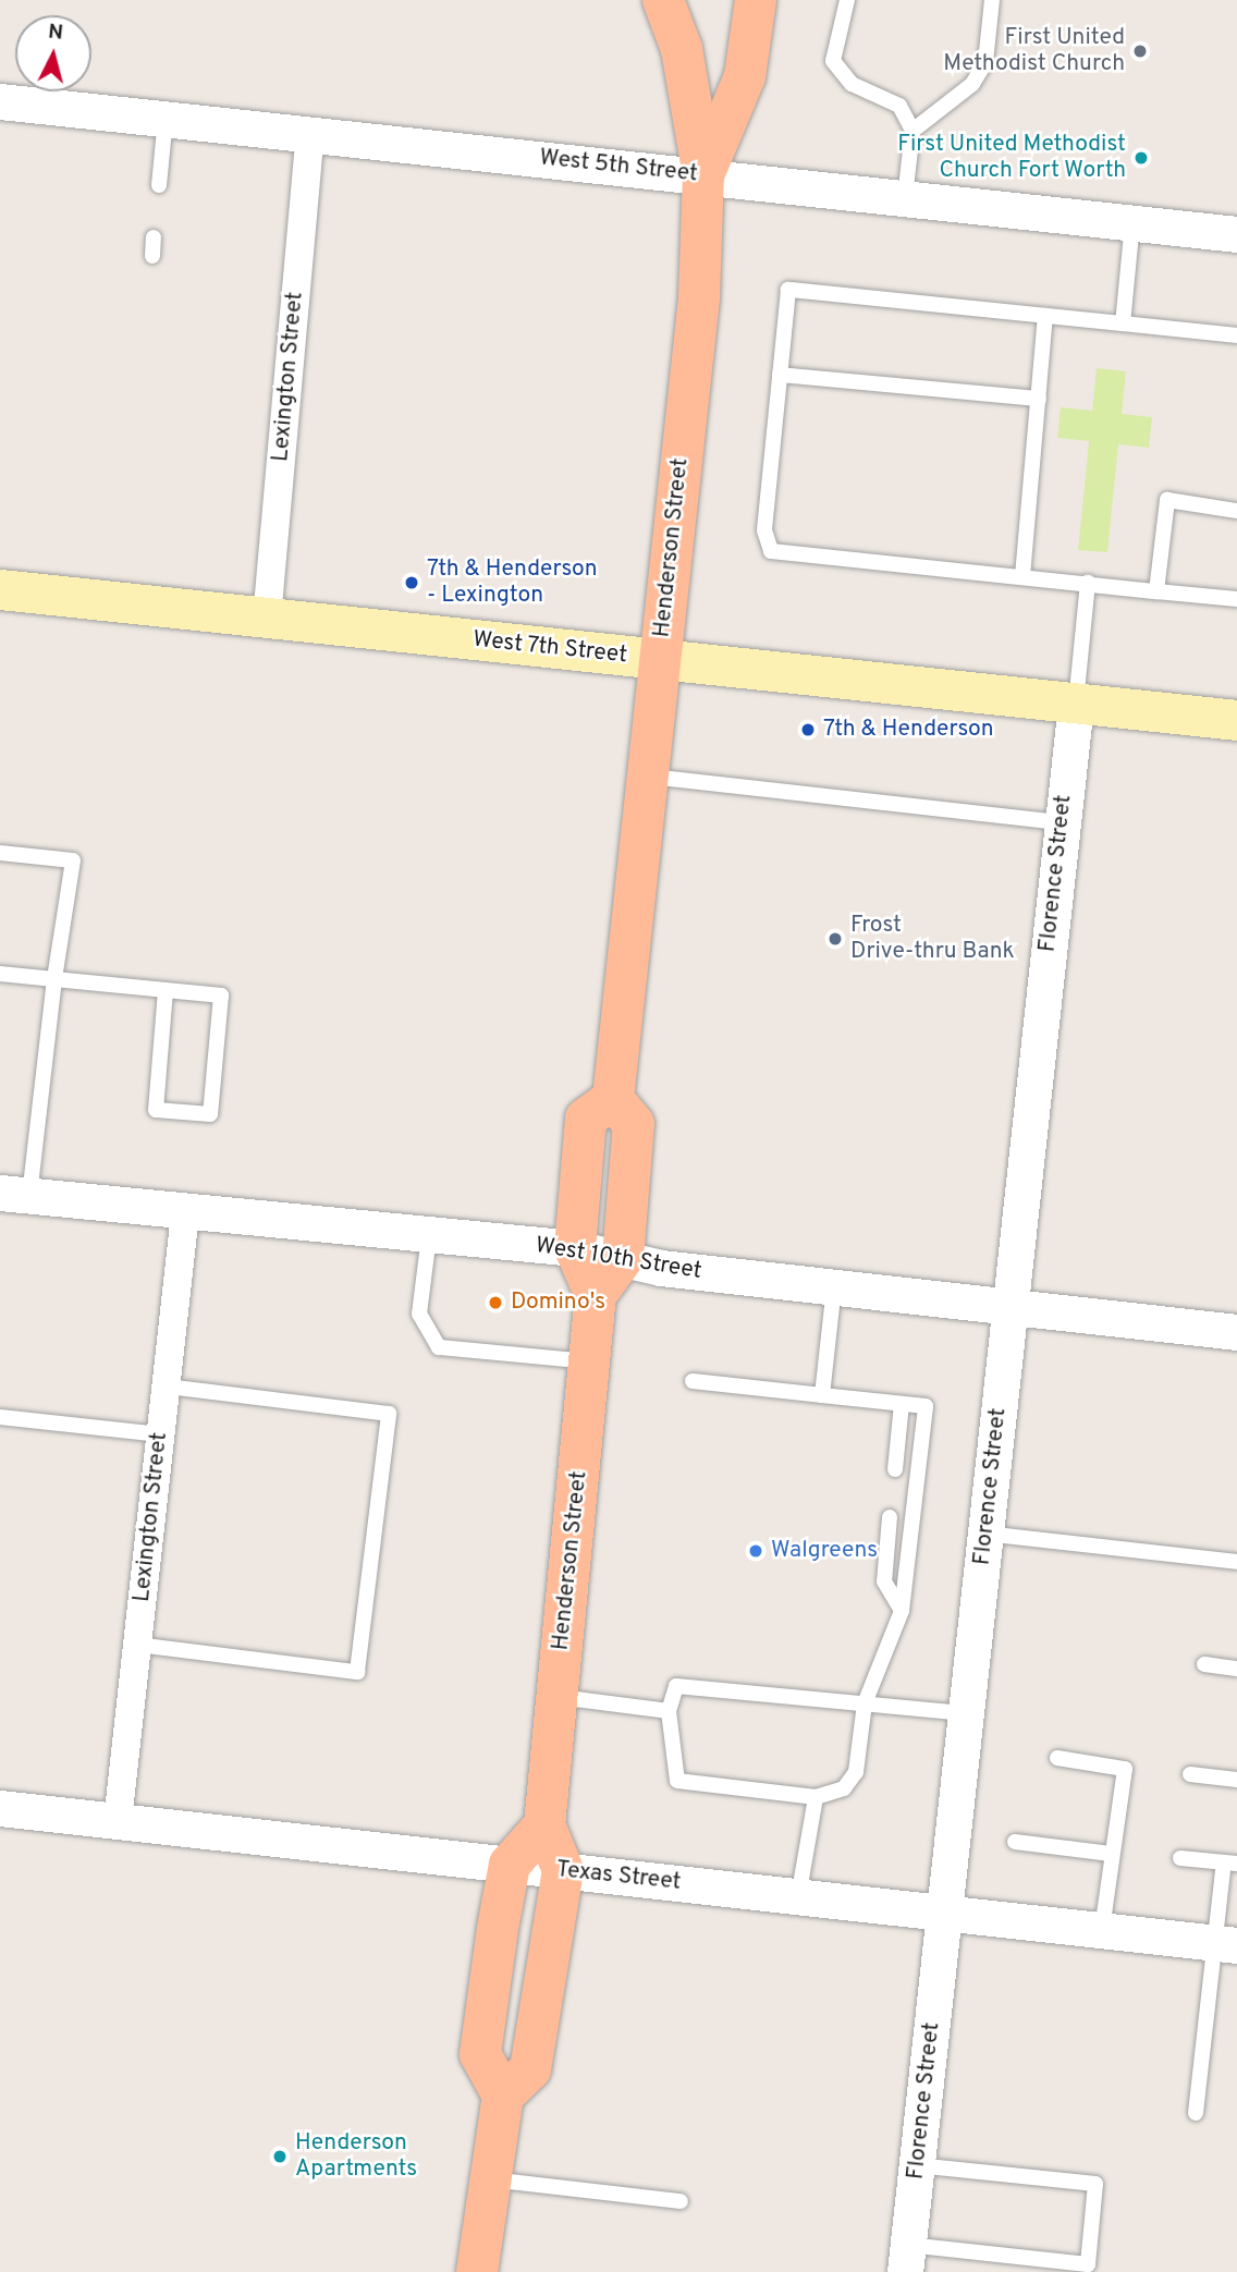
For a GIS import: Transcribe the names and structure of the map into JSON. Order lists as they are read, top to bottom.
{
  "streets": {
    "main road": ["Henderson Street", "West 7th Street"],
    "street": [
      "West 5th Street",
      "Lexington Street",
      "Florence Street",
      "West 10th Street",
      "Texas Street"
    ]
  },
  "crossings": [
    ["West 5th Street", "Lexington Street"],
    ["West 5th Street", "Henderson Street"],
    ["Lexington Street", "West 7th Street"],
    ["Lexington Street", "West 10th Street"],
    ["Lexington Street", "Texas Street"],
    ["Henderson Street", "West 7th Street"],
    ["Henderson Street", "West 10th Street"],
    ["Henderson Street", "Texas Street"],
    ["West 7th Street", "Florence Street"],
    ["Florence Street", "West 10th Street"],
    ["Florence Street", "Texas Street"]
  ],
  "places": [
    "First United Methodist Church",
    "First United Methodist Church Fort Worth",
    "7th & Henderson - Lexington",
    "7th & Henderson",
    "Frost Drive-thru Bank",
    "Domino's",
    "Walgreens",
    "Henderson Apartments"
  ],
  "north": "top"
}
